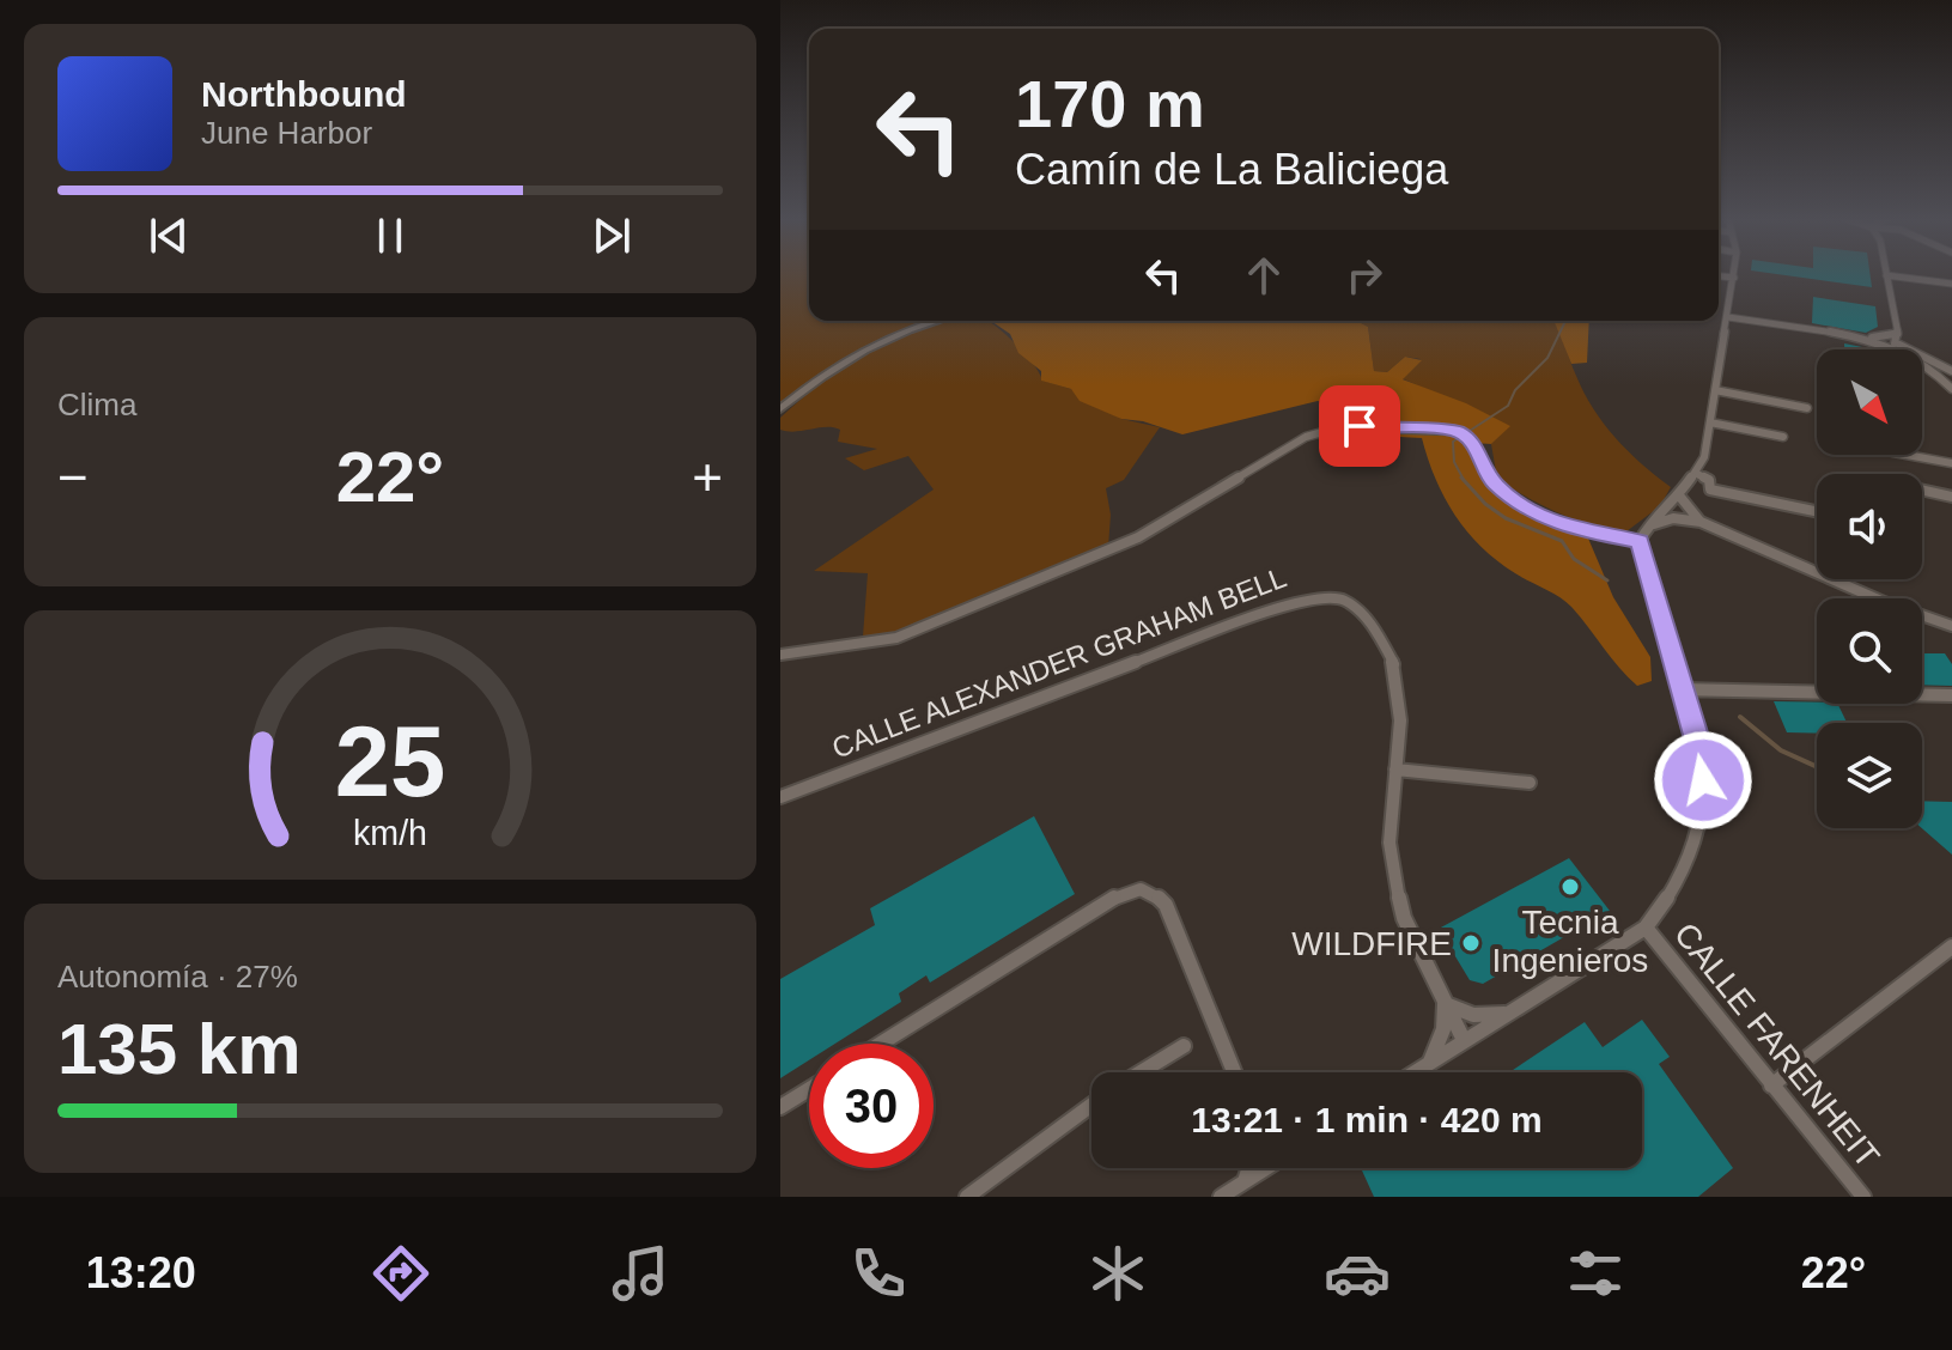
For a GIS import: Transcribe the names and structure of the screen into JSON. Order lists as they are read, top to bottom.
{
  "streets": {
    "street": ["CALLE ALEXANDER GRAHAM BELL", "CALLE FARENHEIT"]
  },
  "places": ["Tecnia Ingenieros", "WILDFIRE"],
  "north": "bottom right",
  "page": {
    "turn": ["170 m", "Camín de La Baliciega"],
    "song": ["Northbound", "June Harbor"],
    "tile": [
      "Clima",
      ["Autonomía · 27%", "135 km"]
    ],
    "heat": ["−", "22°", "+"],
    "limit": "30",
    "trip": "13:21 · 1 min · 420 m",
    "tabs": ["13:20", "22°"],
    "gauge": ["25", "km/h"]
  }
}
